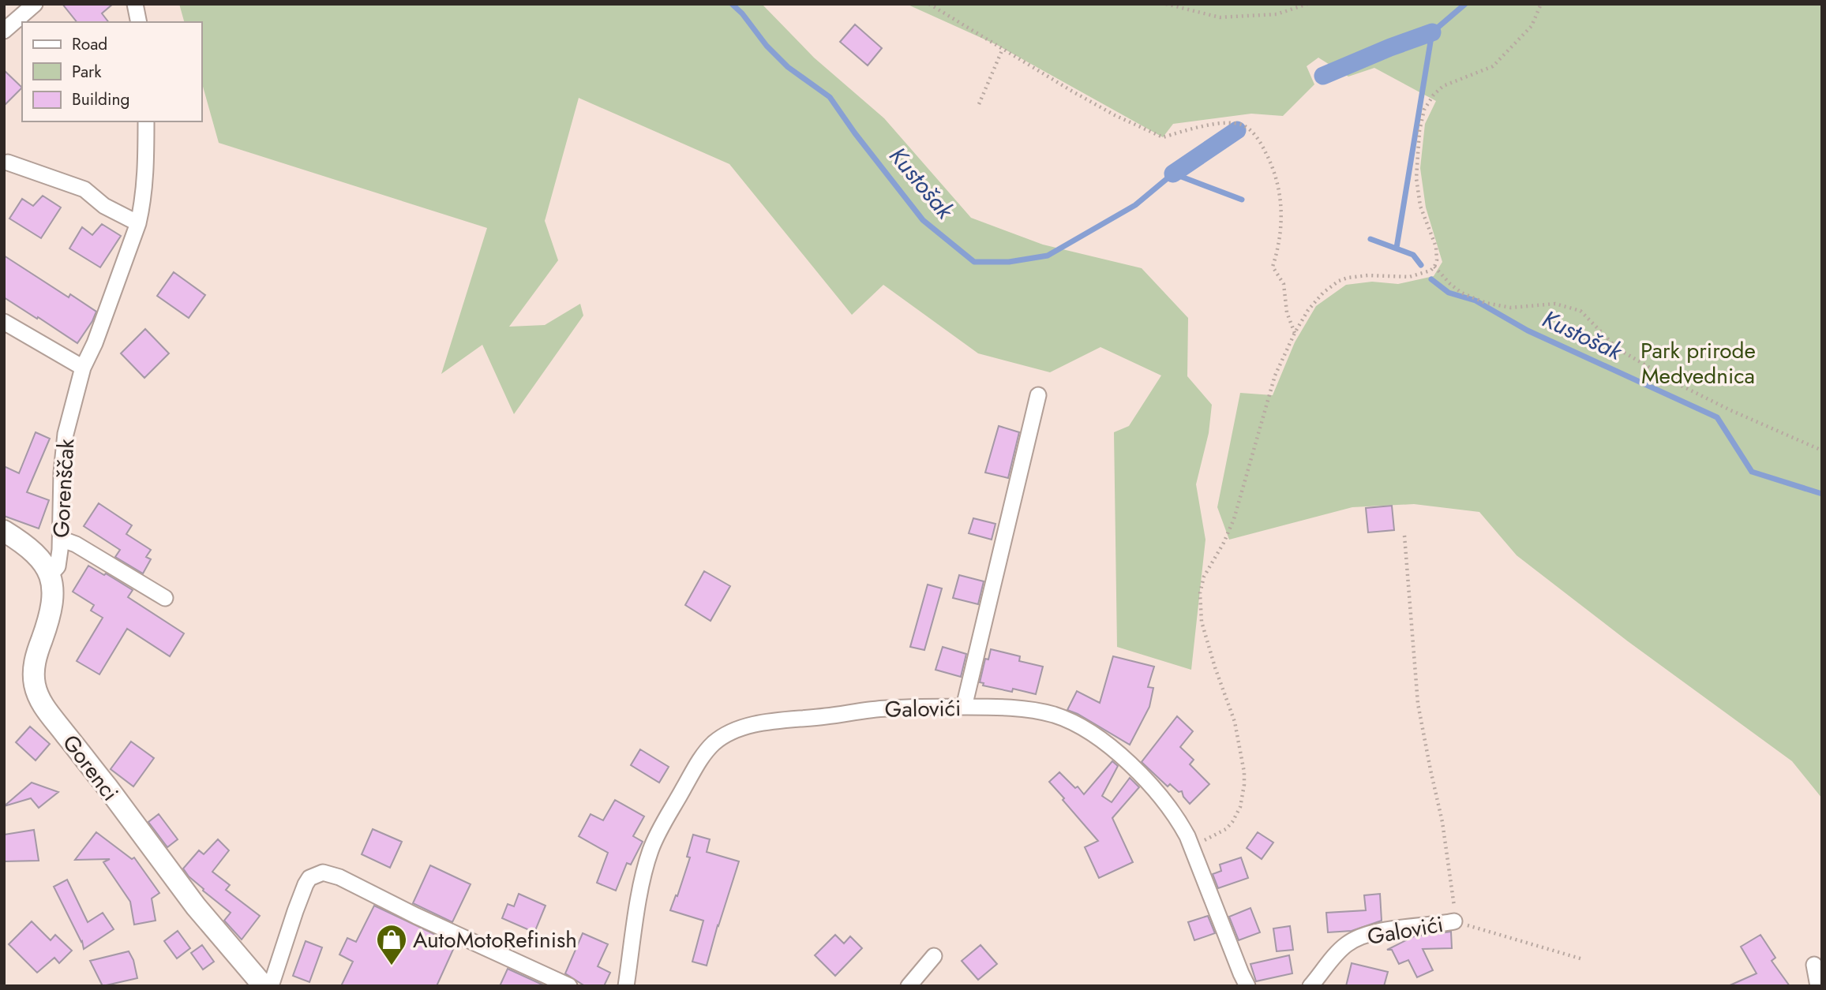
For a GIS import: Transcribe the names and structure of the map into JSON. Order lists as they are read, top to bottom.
{
  "streets": {
    "street": ["Gorenščak", "Galovići", "Gorenci"]
  },
  "crossings": [
    ["Gorenščak", "Gorenci"]
  ],
  "water": ["Kustošak"],
  "parks": ["Park prirode Medvednica"],
  "places": {
    "shop": ["AutoMotoRefinish"]
  },
  "legend": ["Road", "Park", "Building"]
}
